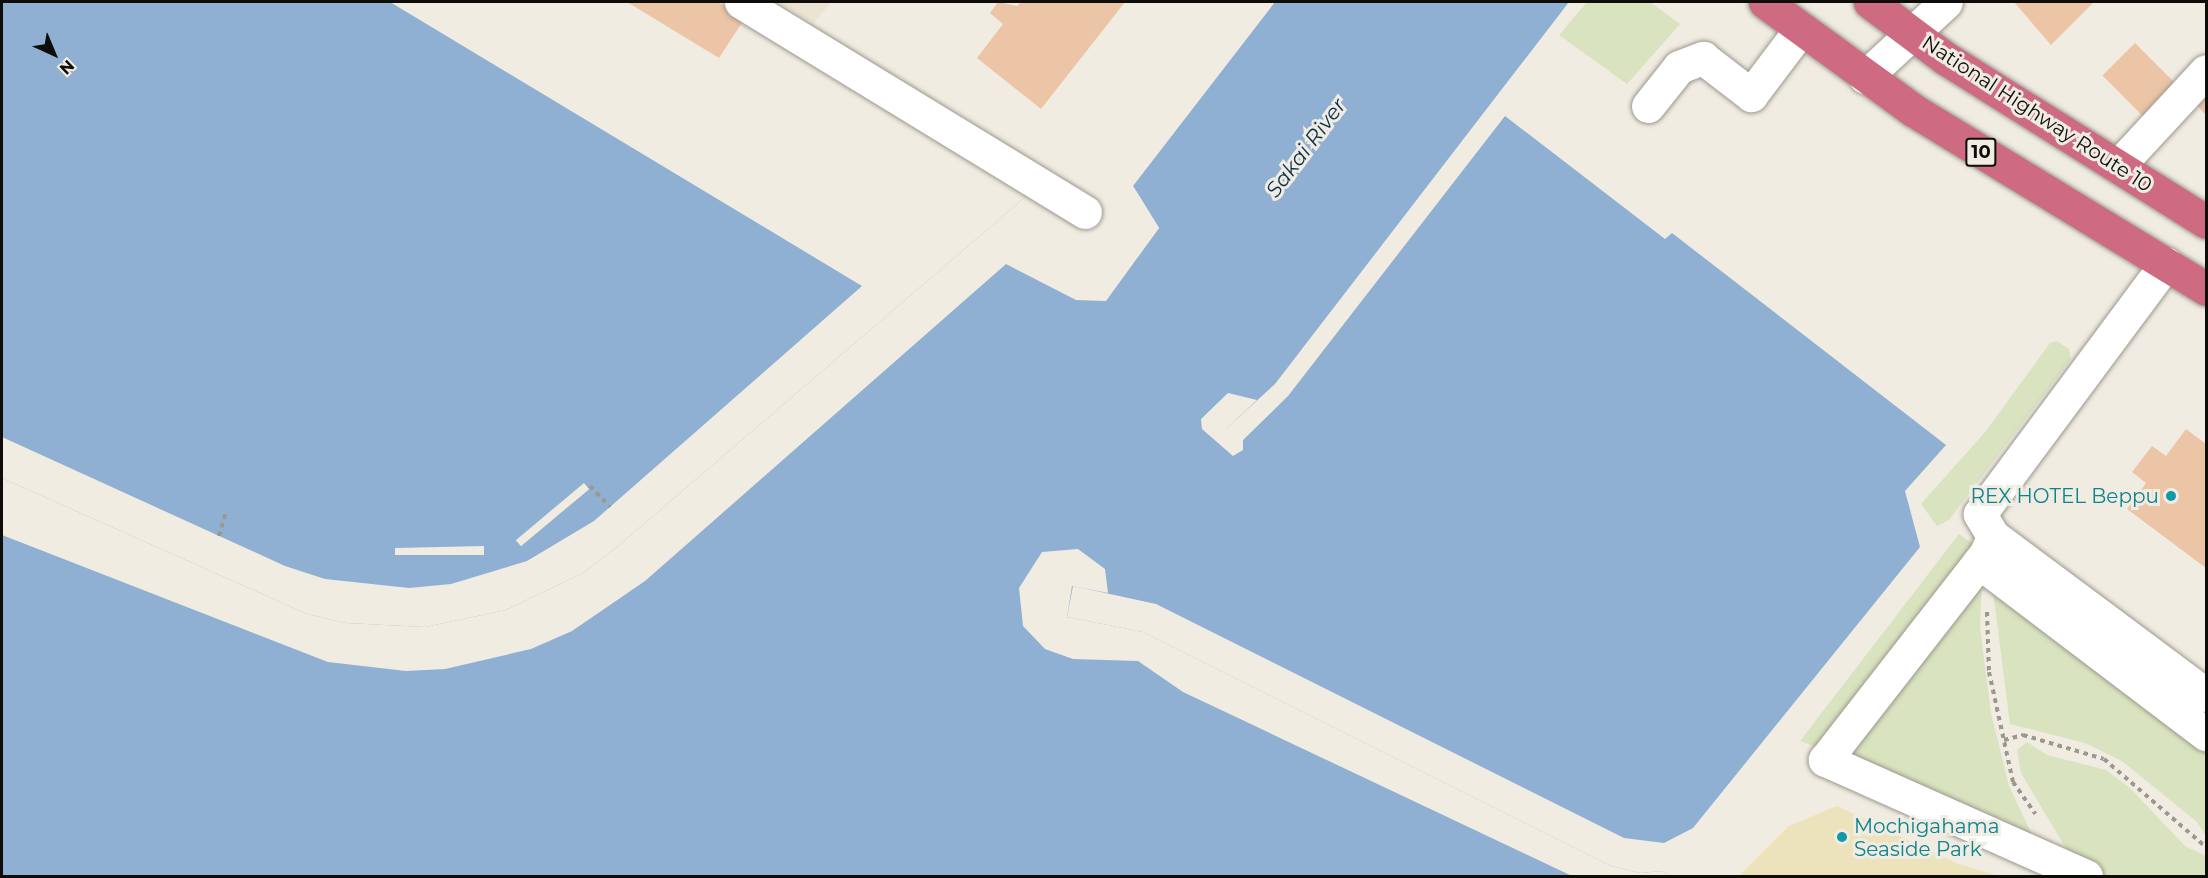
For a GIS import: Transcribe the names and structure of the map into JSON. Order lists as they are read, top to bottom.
{
  "streets": {
    "highway": ["National Highway Route 10", "10"]
  },
  "water": ["Sakai River"],
  "places": ["REX HOTEL Beppu", "Mochigahama Seaside Park"],
  "north": "bottom right"
}
